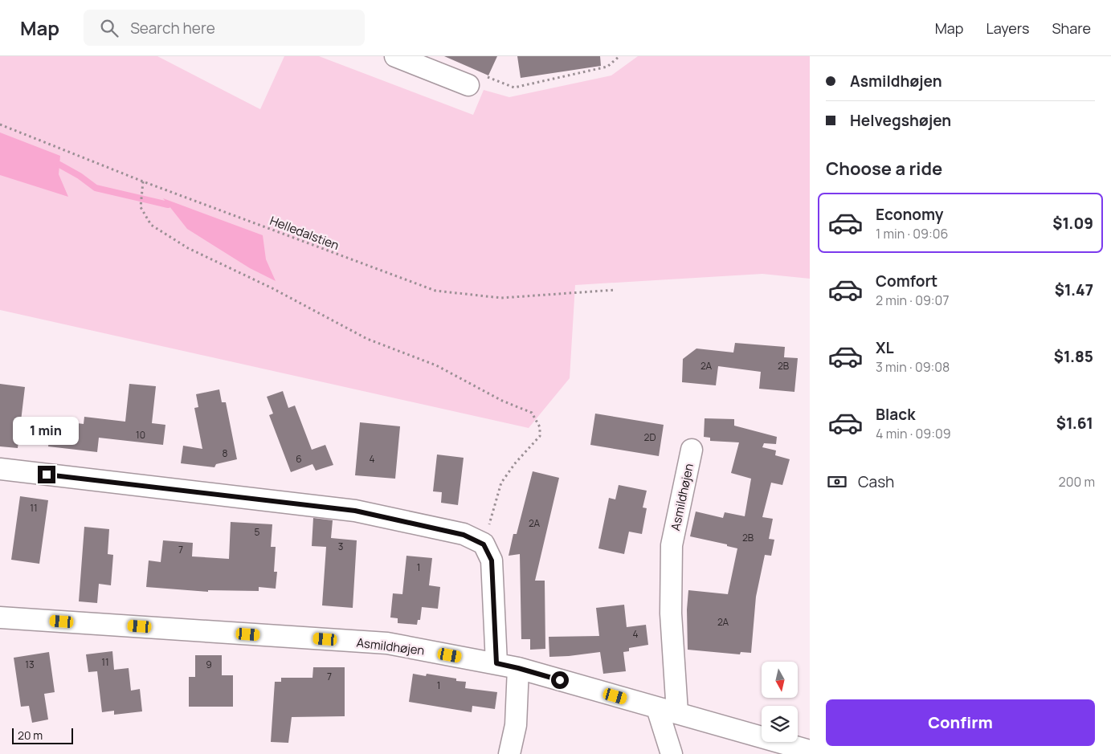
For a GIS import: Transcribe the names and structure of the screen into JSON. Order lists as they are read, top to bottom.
{
  "streets": {
    "street": ["Asmildhøjen"],
    "path": ["Helledalstien"]
  },
  "house_numbers": [
    "2A",
    "2B",
    "10",
    "2D",
    "8",
    "6",
    "4",
    "11",
    "2A",
    "5",
    "2B",
    "3",
    "7",
    "1",
    "2A",
    "4",
    "11",
    "13",
    "9",
    "7",
    "1"
  ],
  "scale_bar": "20 m",
  "north": "bottom",
  "page": {
    "header": "Map",
    "search": "Search here",
    "nav": ["Map", "Layers", "Share"],
    "banner": ["Asmildhøjen", "Helvegshøjen"],
    "heading": "Choose a ride",
    "list": [
      {
        "name": "Economy",
        "note": "1 min · 09:06",
        "value": "$1.09"
      },
      {
        "name": "Comfort",
        "note": "2 min · 09:07",
        "value": "$1.47"
      },
      {
        "name": "XL",
        "note": "3 min · 09:08",
        "value": "$1.85"
      },
      {
        "name": "Black",
        "note": "4 min · 09:09",
        "value": "$1.61"
      }
    ],
    "bubble": "1 min",
    "pay": ["Cash", "200 m"],
    "buttons": "Confirm",
    "scale": "20 m"
  }
}
